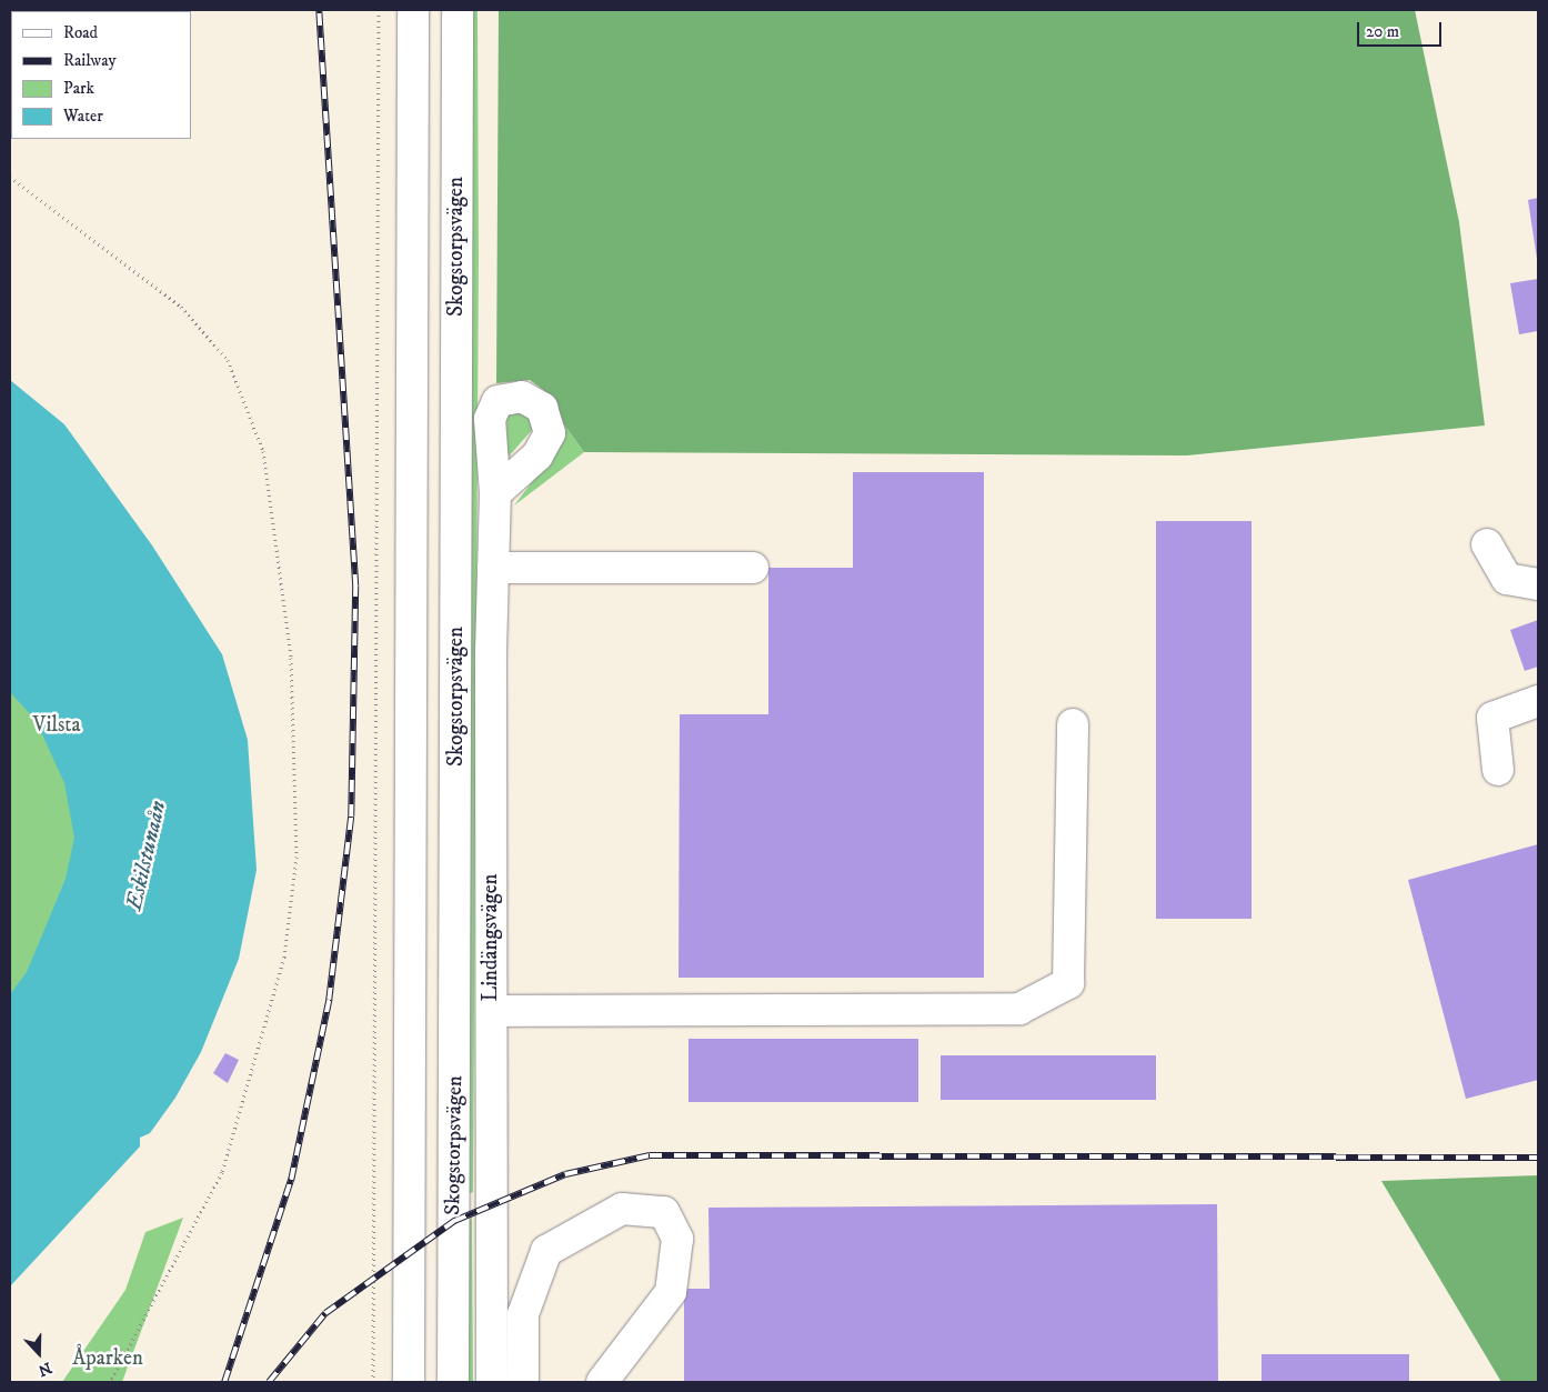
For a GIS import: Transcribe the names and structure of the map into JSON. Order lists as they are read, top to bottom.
{
  "streets": {
    "main road": ["Skogstorpsvägen", "Lindängsvägen"]
  },
  "water": ["Eskilstunaån"],
  "parks": ["Vilsta", "Åparken"],
  "legend": [
    "Road",
    "Railway",
    "Park",
    "Water"
  ],
  "scale_bar": "20 m",
  "north": "bottom"
}
